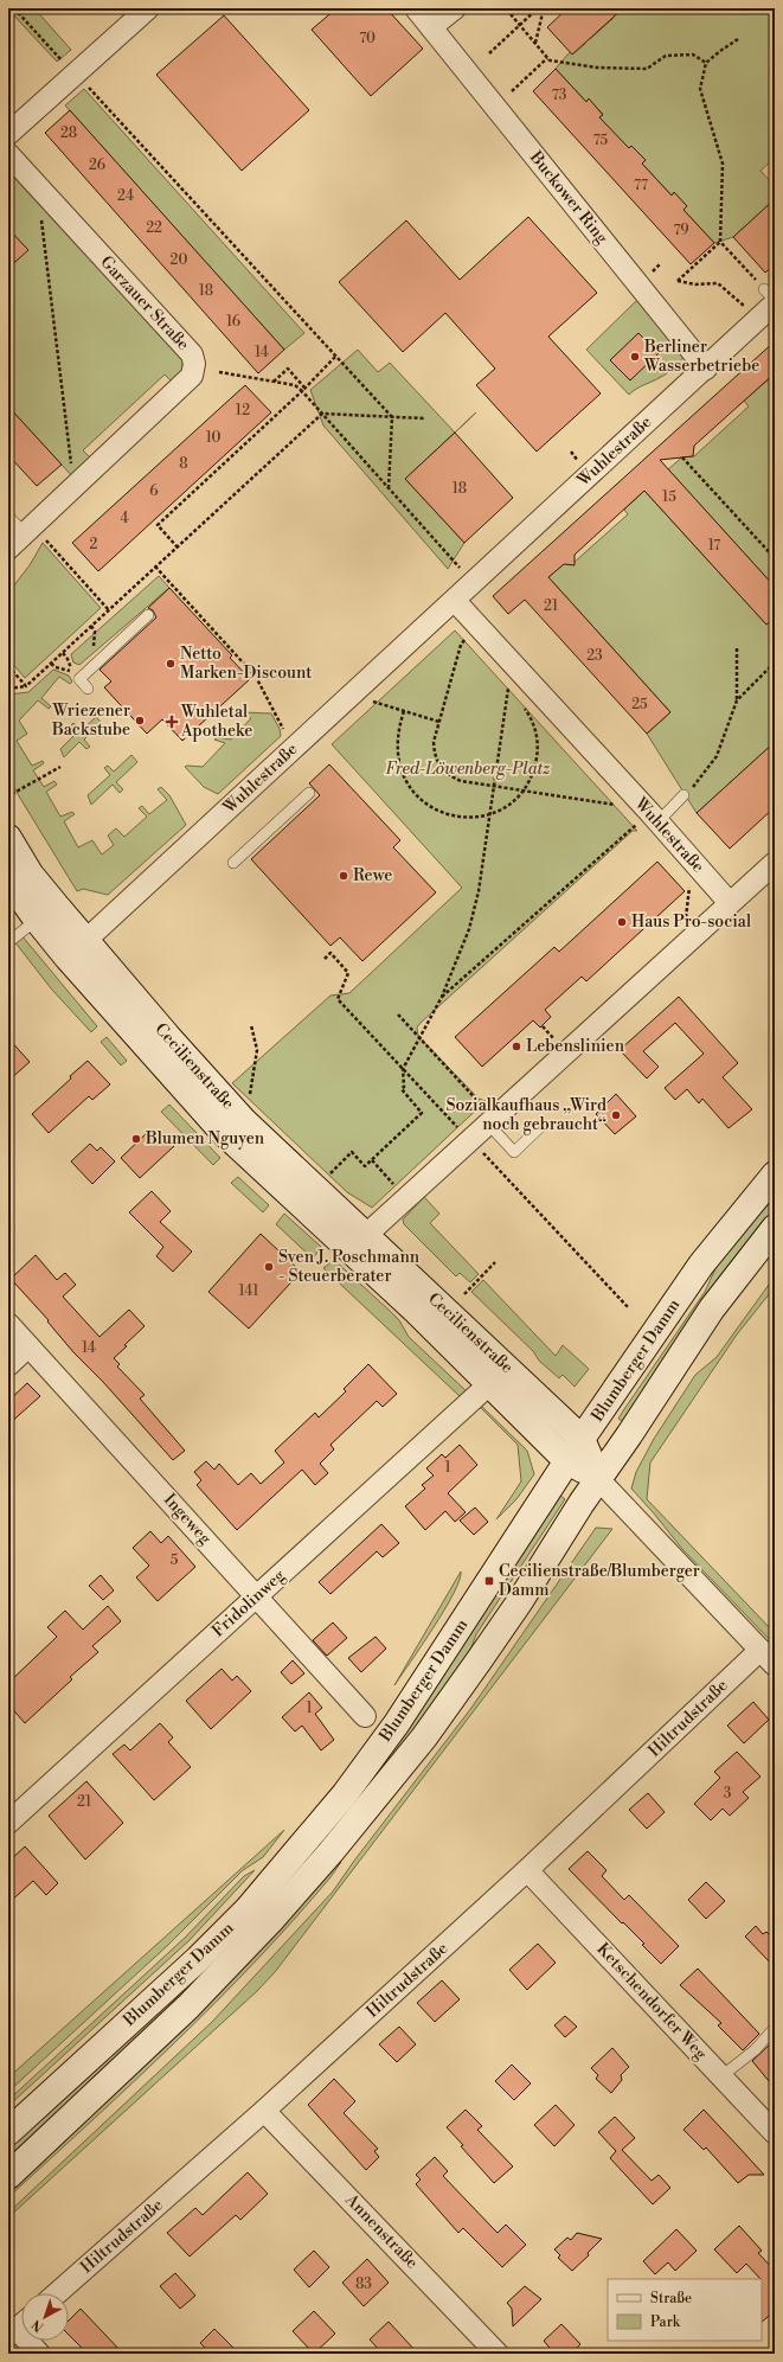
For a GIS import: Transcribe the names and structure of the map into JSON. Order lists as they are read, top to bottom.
{
  "streets": {
    "main road": ["Cecilienstraße", "Blumberger Damm"],
    "street": [
      "Buckower Ring",
      "Garzauer Straße",
      "Wuhlestraße",
      "Ingeweg",
      "Fridolinweg",
      "Hiltrudstraße",
      "Ketschendorfer Weg",
      "Annenstraße"
    ]
  },
  "crossings": [
    ["Buckower Ring", "Wuhlestraße"],
    ["Wuhlestraße", "Cecilienstraße"],
    ["Cecilienstraße", "Blumberger Damm"],
    ["Cecilienstraße", "Fridolinweg"],
    ["Cecilienstraße", "Hiltrudstraße"],
    ["Ingeweg", "Fridolinweg"],
    ["Hiltrudstraße", "Ketschendorfer Weg"],
    ["Hiltrudstraße", "Annenstraße"]
  ],
  "parks": ["Fred-Löwenberg-Platz"],
  "places": {
    "other": [
      "Berliner Wasserbetriebe",
      "Netto Marken-Discount",
      "Wriezener Backstube",
      "Rewe",
      "Haus Pro-social",
      "Lebenslinien",
      "Sozialkaufhaus „Wird noch gebraucht“",
      "Blumen Nguyen",
      "Sven J. Poschmann - Steuerberater"
    ],
    "health": ["Wuhletal Apotheke"],
    "transit": ["Cecilienstraße/Blumberger Damm"]
  },
  "house_numbers": [
    "70",
    "73",
    "28",
    "75",
    "26",
    "77",
    "24",
    "22",
    "79",
    "20",
    "18",
    "16",
    "14",
    "12",
    "10",
    "8",
    "18",
    "6",
    "15",
    "4",
    "2",
    "17",
    "21",
    "23",
    "25",
    "141",
    "14",
    "1",
    "5",
    "1",
    "3",
    "21",
    "83"
  ],
  "legend": ["Straße", "Park"],
  "north": "bottom left"
}
